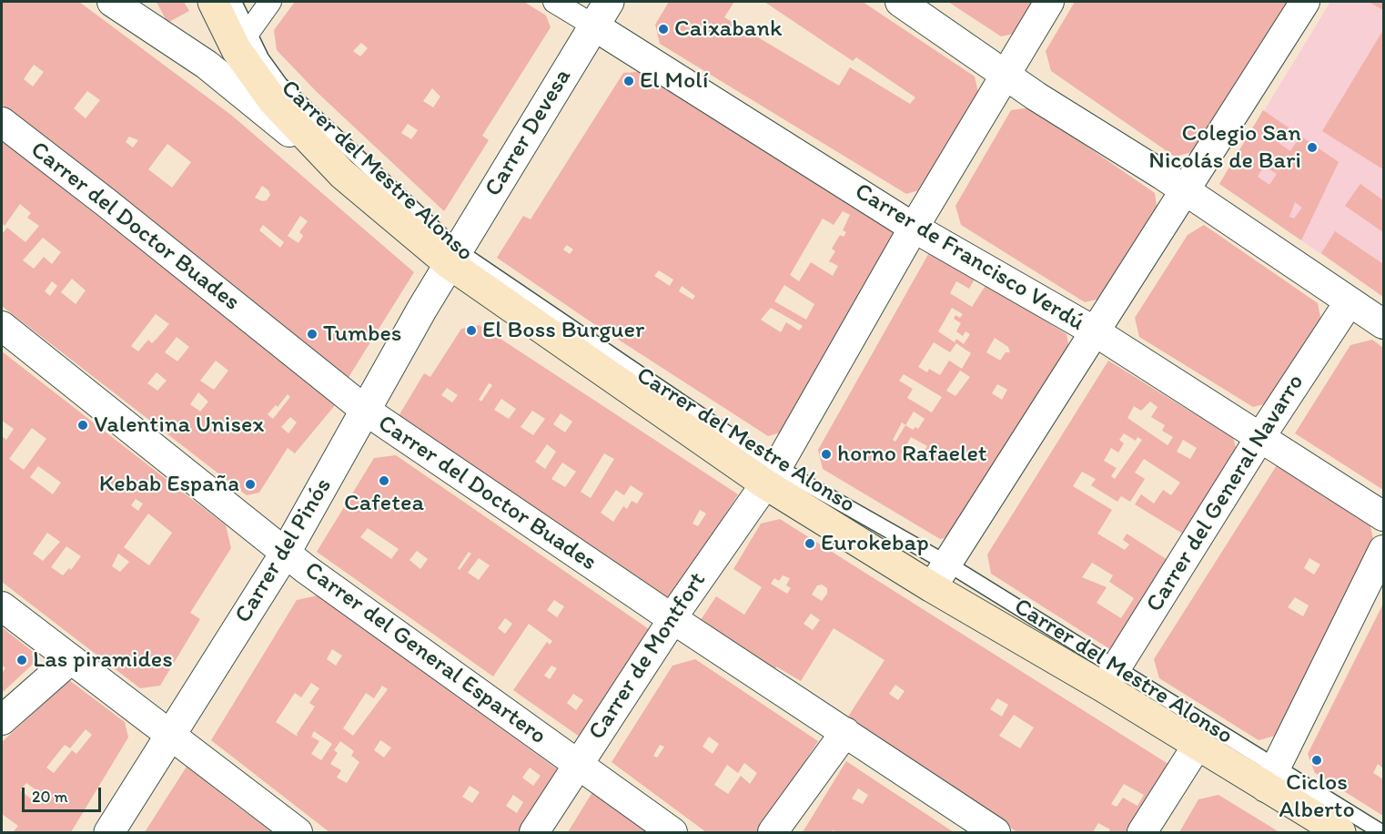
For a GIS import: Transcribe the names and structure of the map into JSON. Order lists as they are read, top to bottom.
{
  "streets": {
    "main road": ["Carrer del Mestre Alonso"],
    "street": [
      "Carrer Devesa",
      "Carrer del Doctor Buades",
      "Carrer de Francisco Verdú",
      "Carrer del General Navarro",
      "Carrer del Pinós",
      "Carrer del General Espartero",
      "Carrer de Montfort"
    ]
  },
  "crossings": [
    ["Carrer Devesa", "Carrer del Mestre Alonso"],
    ["Carrer Devesa", "Carrer de Francisco Verdú"],
    ["Carrer Devesa", "Carrer del Pinós"],
    ["Carrer del Mestre Alonso", "Carrer del General Navarro"],
    ["Carrer del Mestre Alonso", "Carrer del Pinós"],
    ["Carrer del Mestre Alonso", "Carrer de Montfort"],
    ["Carrer del Doctor Buades", "Carrer del Pinós"],
    ["Carrer del Doctor Buades", "Carrer de Montfort"],
    ["Carrer de Francisco Verdú", "Carrer del General Navarro"],
    ["Carrer de Francisco Verdú", "Carrer de Montfort"],
    ["Carrer del Pinós", "Carrer del General Espartero"],
    ["Carrer del General Espartero", "Carrer de Montfort"]
  ],
  "places": [
    "Caixabank",
    "El Molí",
    "Colegio San Nicolás de Bari",
    "El Boss Burguer",
    "Tumbes",
    "Valentina Unisex",
    "horno Rafaelet",
    "Cafetea",
    "Kebab España",
    "Eurokebap",
    "Las piramides",
    "Ciclos Alberto"
  ],
  "scale_bar": "20 m"
}
